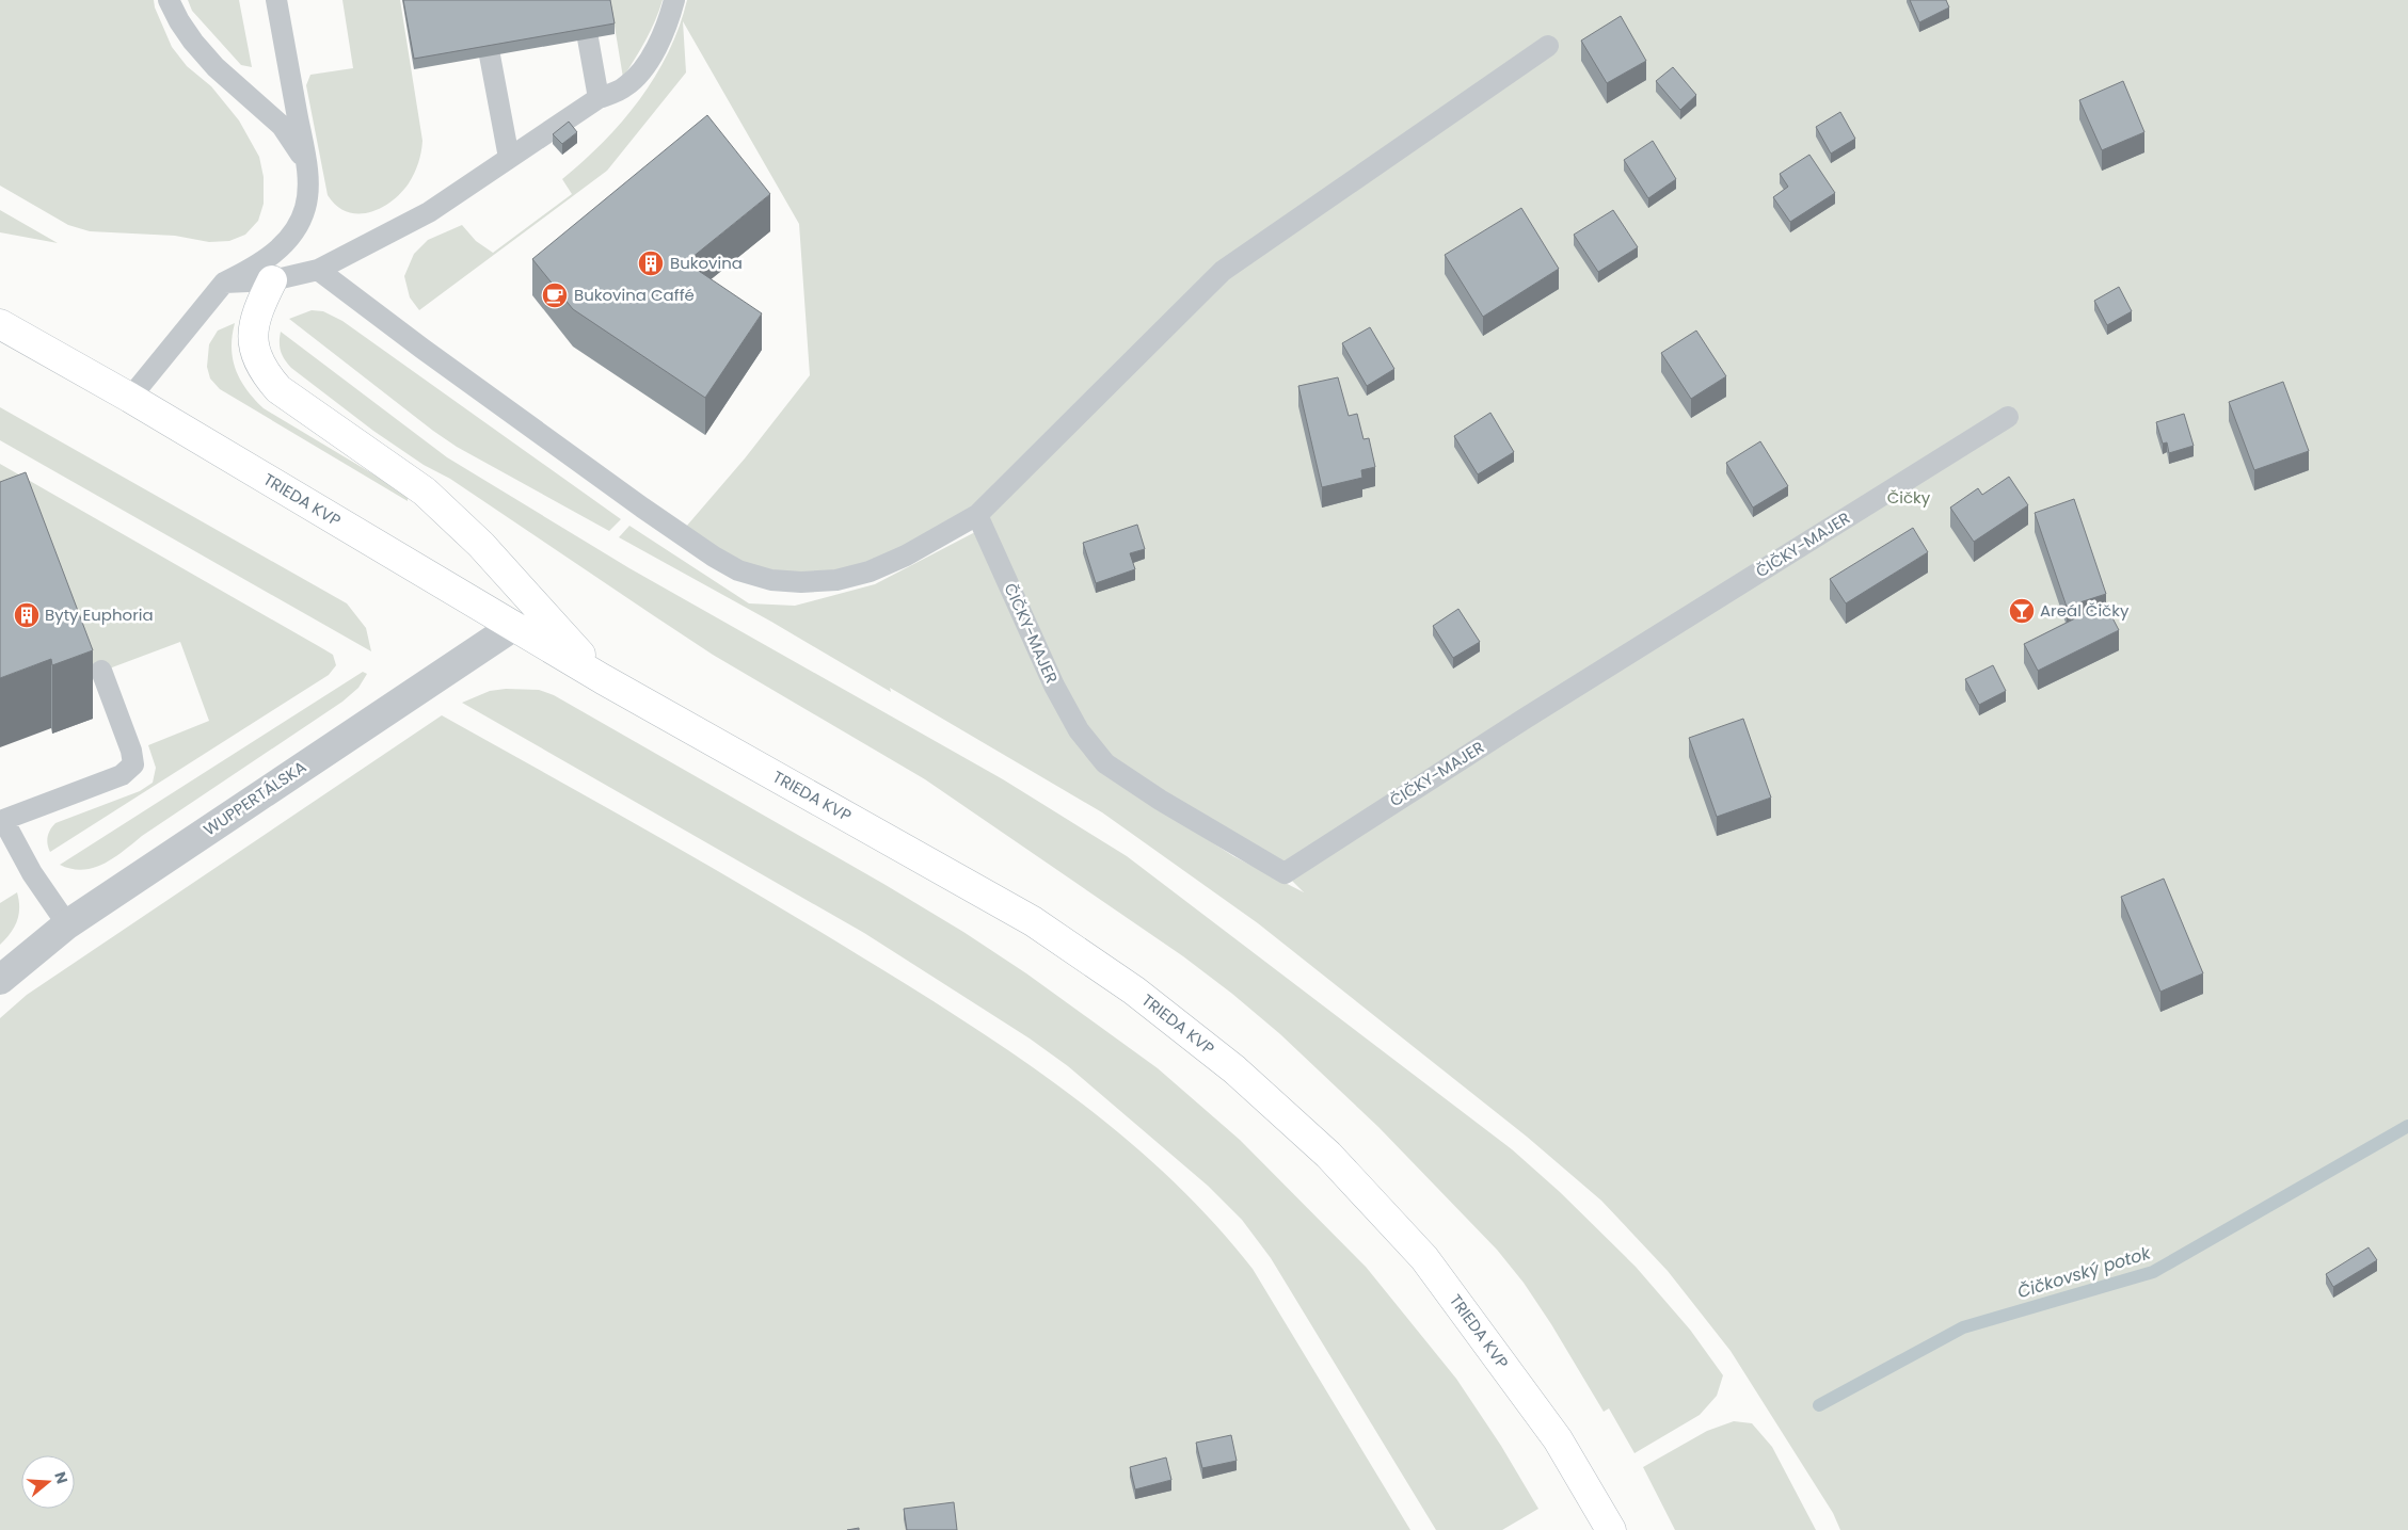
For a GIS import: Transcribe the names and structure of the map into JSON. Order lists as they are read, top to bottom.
{
  "streets": {
    "street": ["TRIEDA KVP", "WUPPERTÁLSKA"],
    "lane": ["ČIČKY-MAJER"]
  },
  "crossings": [
    ["TRIEDA KVP", "WUPPERTÁLSKA"]
  ],
  "water": ["Čičkovský potok"],
  "parks": ["Čičky"],
  "places": {
    "building": ["Bukovina", "Byty Euphoria"],
    "cafe": ["Bukovina Caffé"],
    "bar": ["Areál Čičky"]
  },
  "north": "right"
}
